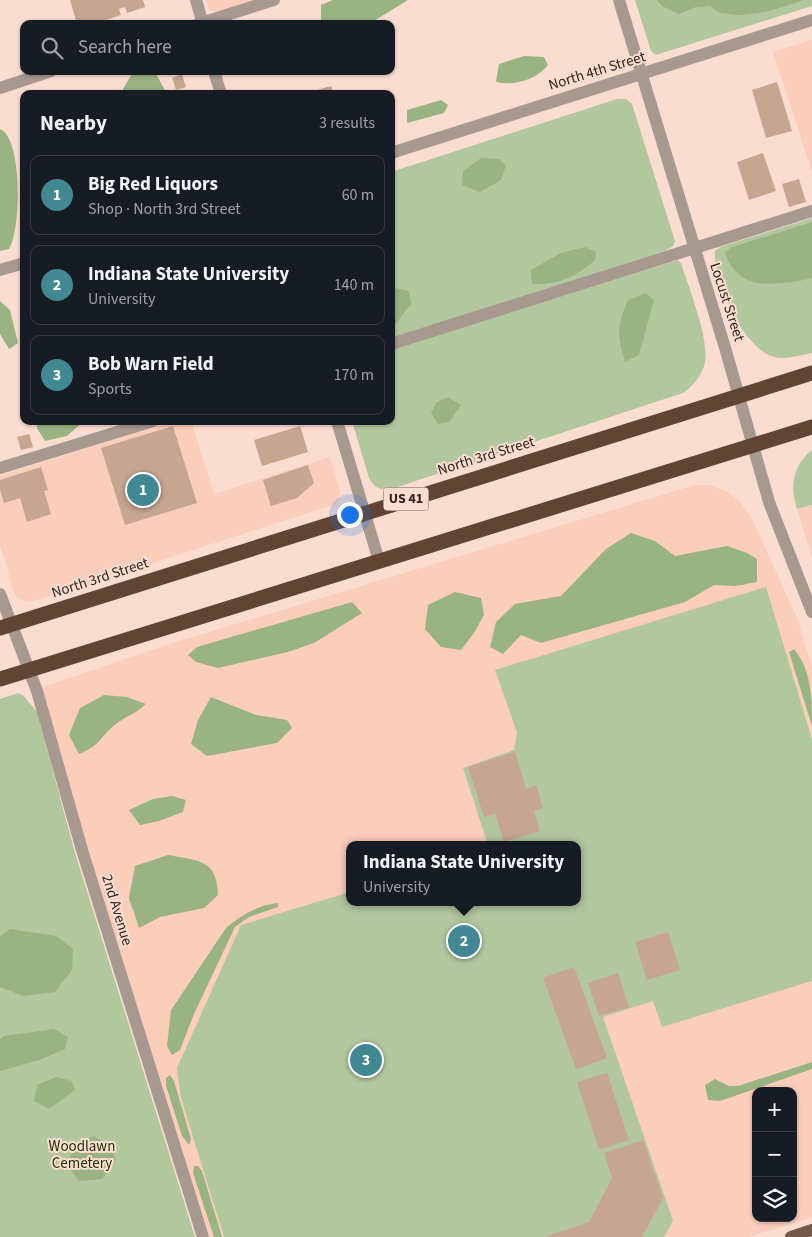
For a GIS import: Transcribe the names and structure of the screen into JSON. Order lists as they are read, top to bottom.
{
  "streets": {
    "highway": ["North 3rd Street", "US 41"],
    "street": ["North 4th Street", "Locust Street", "2nd Avenue"]
  },
  "crossings": [
    ["North 4th Street", "Locust Street"],
    ["Locust Street", "North 3rd Street"],
    ["North 3rd Street", "2nd Avenue"]
  ],
  "parks": ["Woodlawn Cemetery"],
  "page": {
    "search": "Search here",
    "heading": ["Nearby", "3 results"],
    "list": [
      {
        "mark": "1",
        "name": "Big Red Liquors",
        "note": "Shop · North 3rd Street",
        "value": "60 m"
      },
      {
        "mark": "2",
        "name": "Indiana State University",
        "note": "University",
        "value": "140 m"
      },
      {
        "mark": "3",
        "name": "Bob Warn Field",
        "note": "Sports",
        "value": "170 m"
      }
    ],
    "pins": ["1", "2", "3"],
    "popup": ["Indiana State University", "University"],
    "map_buttons": ["+", "−"]
  }
}
